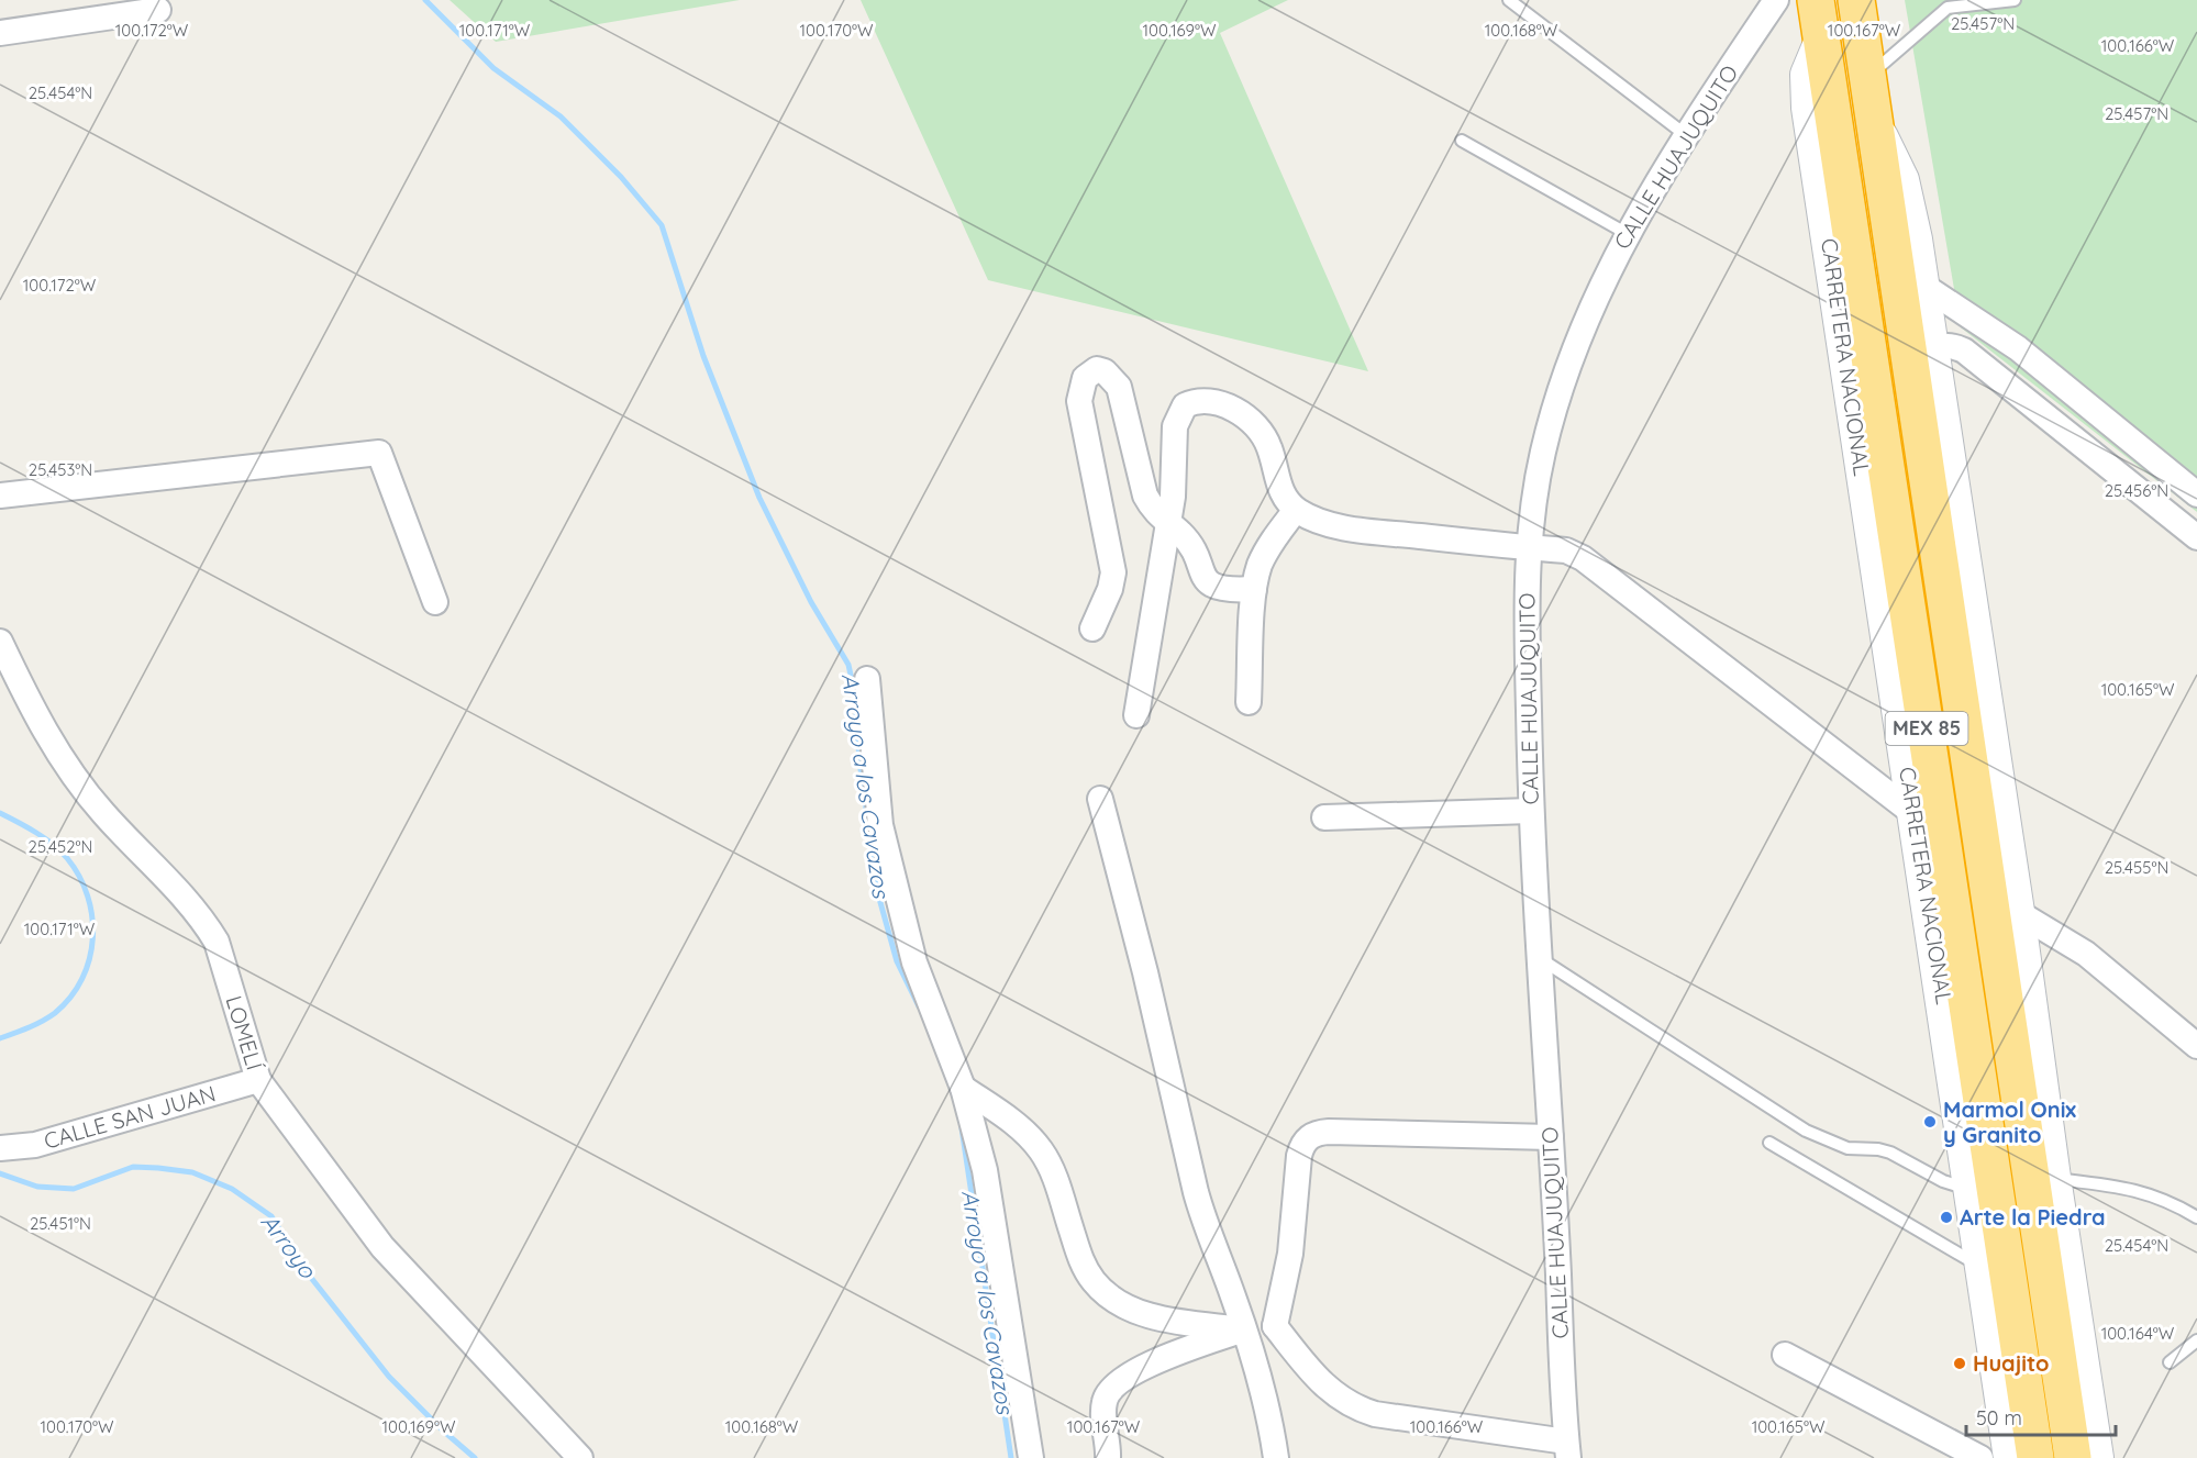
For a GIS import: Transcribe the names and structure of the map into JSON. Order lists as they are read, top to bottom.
{
  "streets": {
    "highway": ["CARRETERA NACIONAL", "MEX 85"],
    "street": ["CALLE HUAJUQUITO", "LOMELÍ", "CALLE SAN JUAN"]
  },
  "crossings": [
    ["LOMELÍ", "CALLE SAN JUAN"]
  ],
  "water": ["Arroyo a los Cavazos", "Arroyo"],
  "places": ["Marmol Onix y Granito", "Arte la Piedra", "Huajito"],
  "scale_bar": "50 m",
  "coordinates": [
    "25.457°N",
    "100.172°W",
    "100.171°W",
    "100.170°W",
    "100.169°W",
    "100.168°W",
    "100.167°W",
    "100.166°W",
    "25.454°N",
    "25.453°N",
    "25.456°N",
    "100.165°W",
    "25.452°N",
    "25.455°N",
    "25.451°N",
    "100.164°W"
  ]
}
